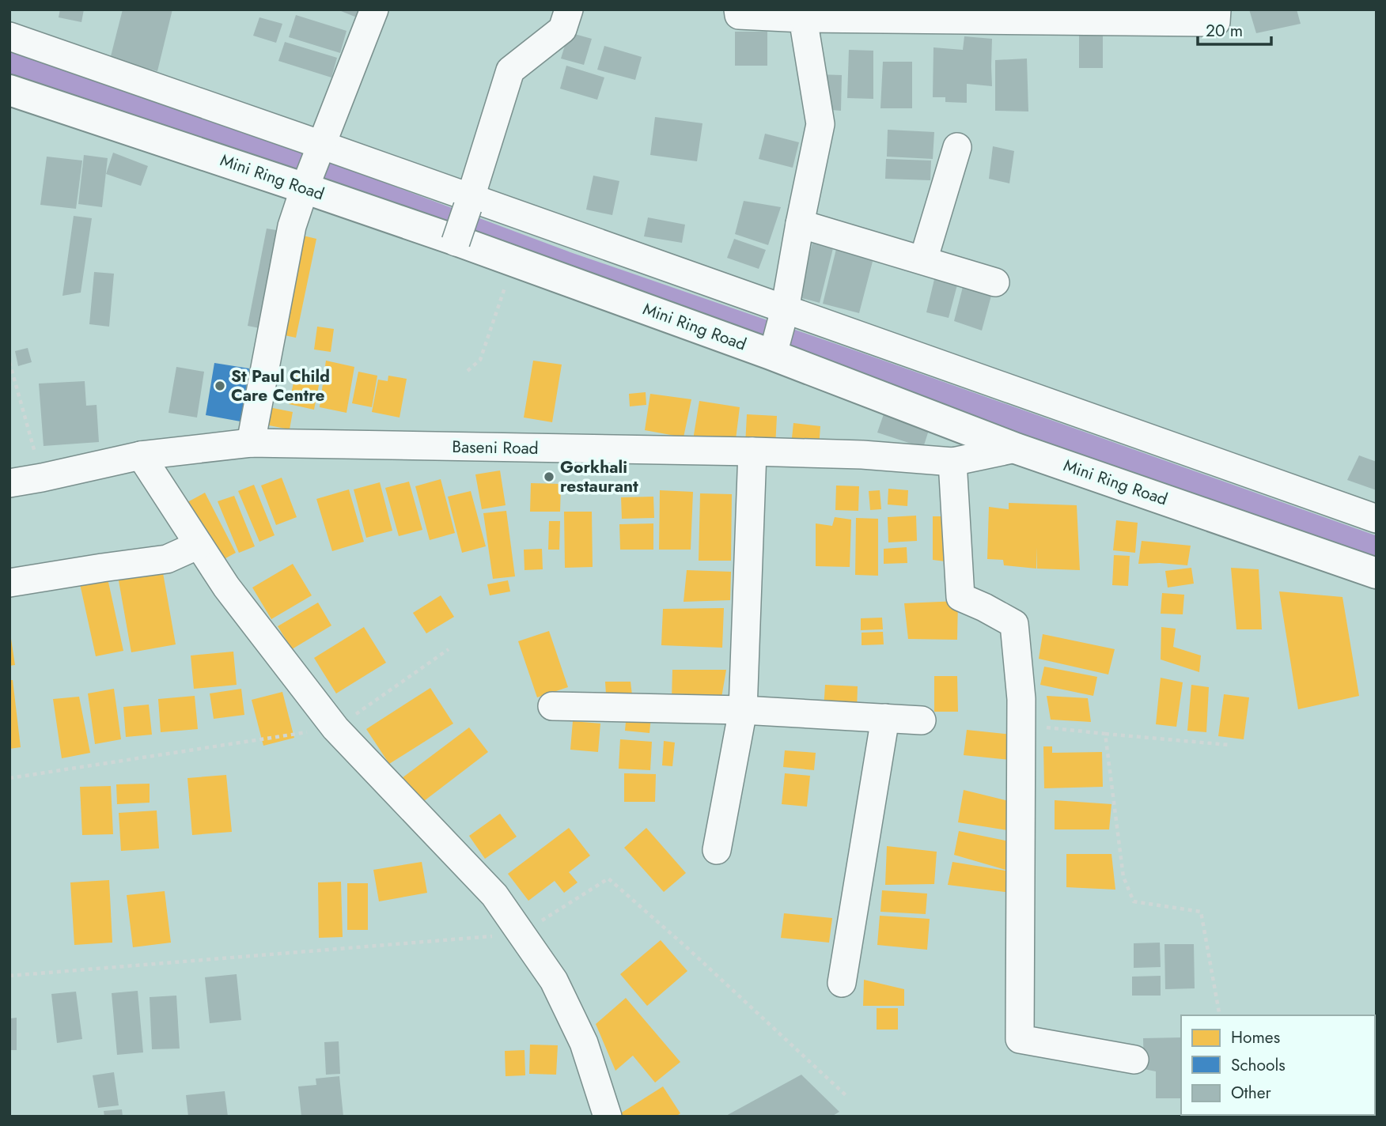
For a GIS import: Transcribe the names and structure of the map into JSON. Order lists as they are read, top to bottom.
{
  "streets": {
    "main road": ["Mini Ring Road"],
    "street": ["Baseni Road"]
  },
  "crossings": [
    ["Mini Ring Road", "Baseni Road"]
  ],
  "places": ["St Paul Child Care Centre", "Gorkhali restaurant"],
  "legend": ["Homes", "Schools", "Other"],
  "scale_bar": "20 m"
}
